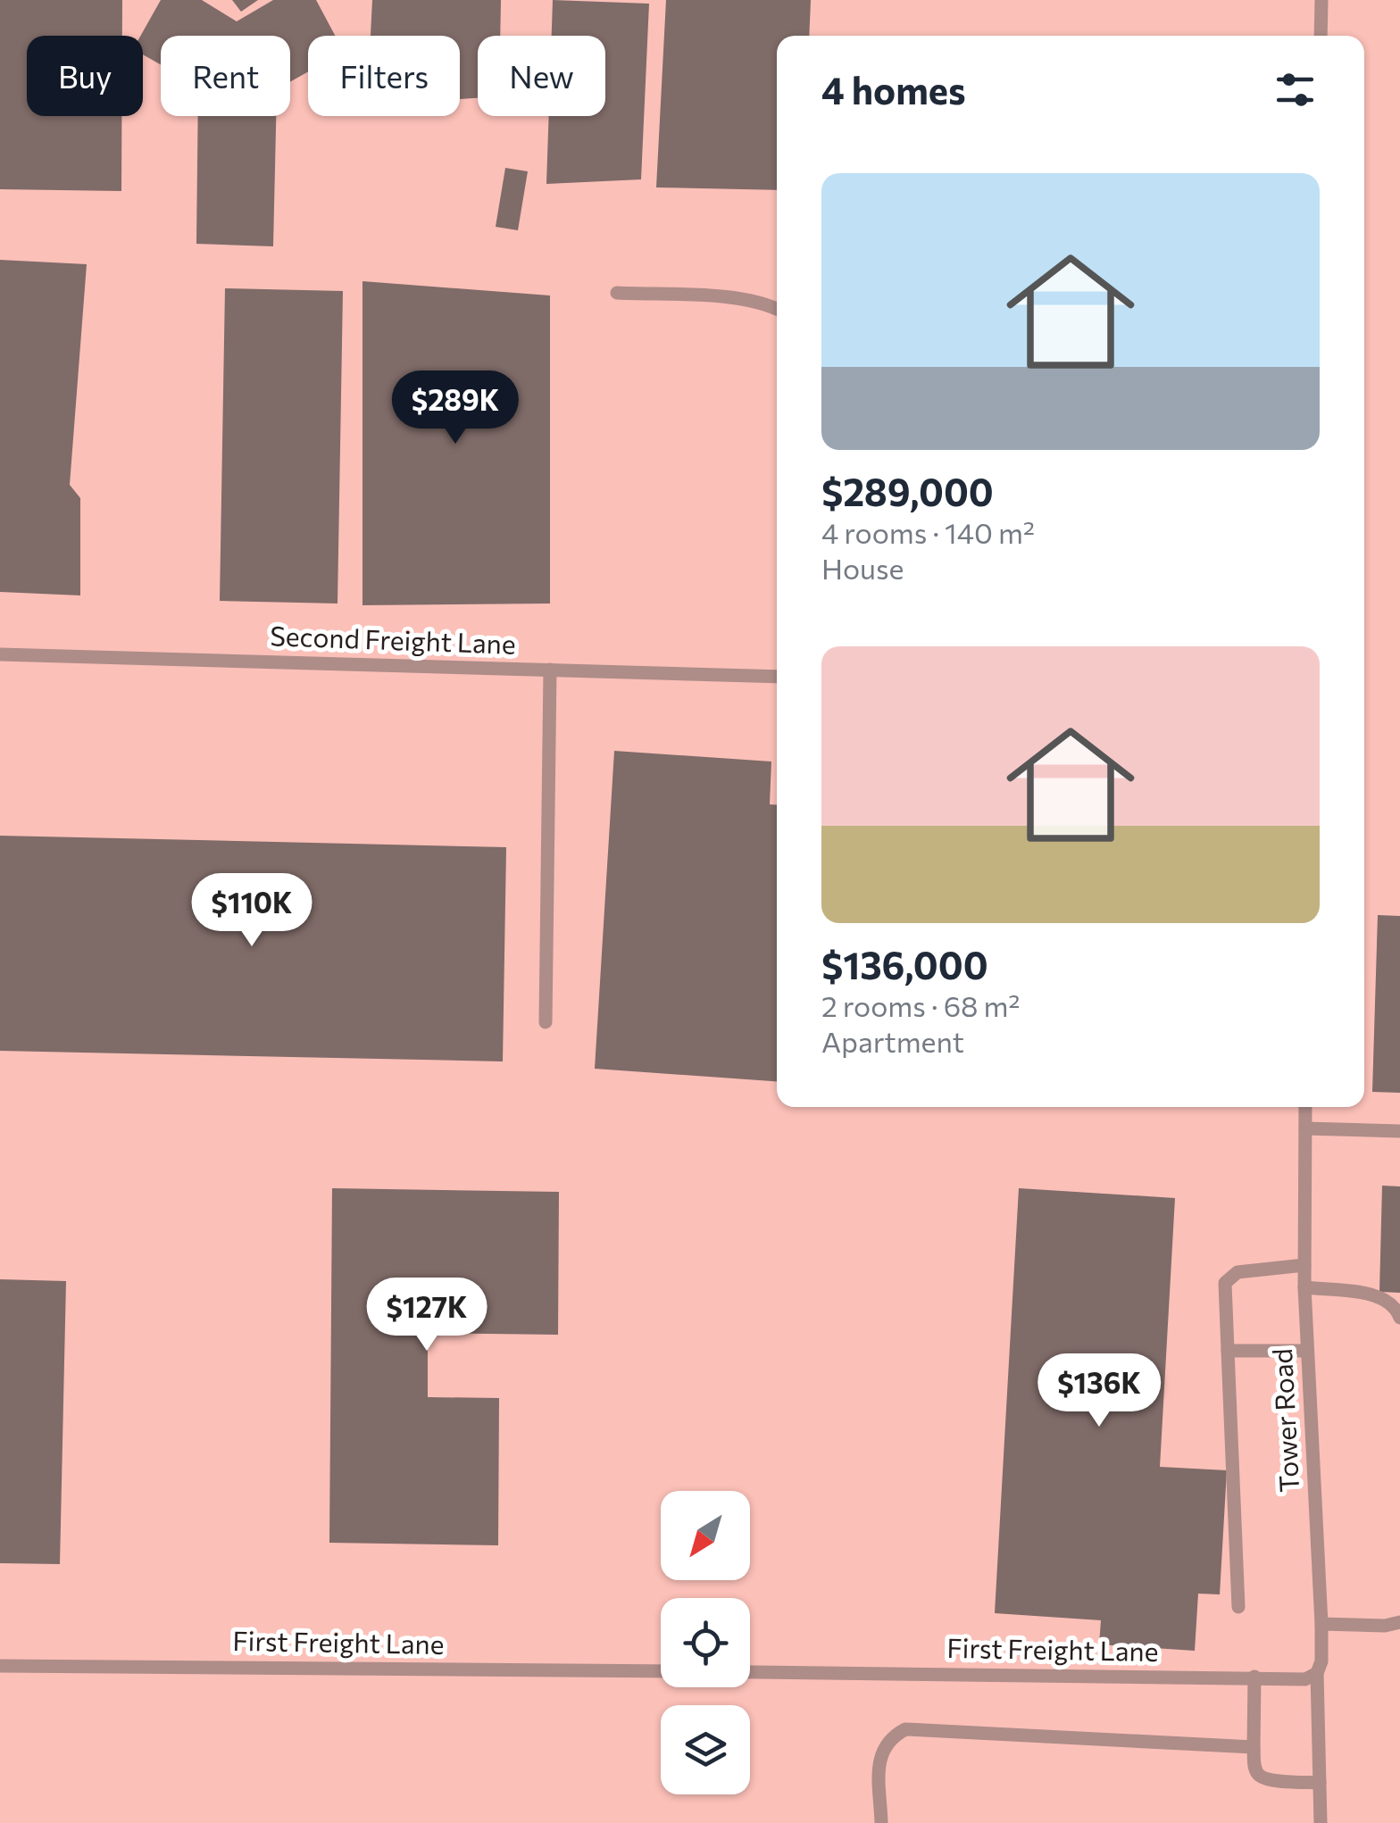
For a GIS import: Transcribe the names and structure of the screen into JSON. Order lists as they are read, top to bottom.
{
  "streets": {
    "lane": ["Second Freight Lane", "Tower Road", "First Freight Lane"]
  },
  "north": "bottom left",
  "page": {
    "chip": [
      "Buy",
      "Rent",
      "Filters",
      "New"
    ],
    "heading": "4 homes",
    "list": [
      {
        "name": "$289,000",
        "note": "4 rooms · 140 m² · House"
      },
      {
        "name": "$136,000",
        "note": "2 rooms · 68 m² · Apartment"
      }
    ],
    "price": [
      "$289K",
      "$110K",
      "$127K",
      "$136K"
    ]
  }
}
